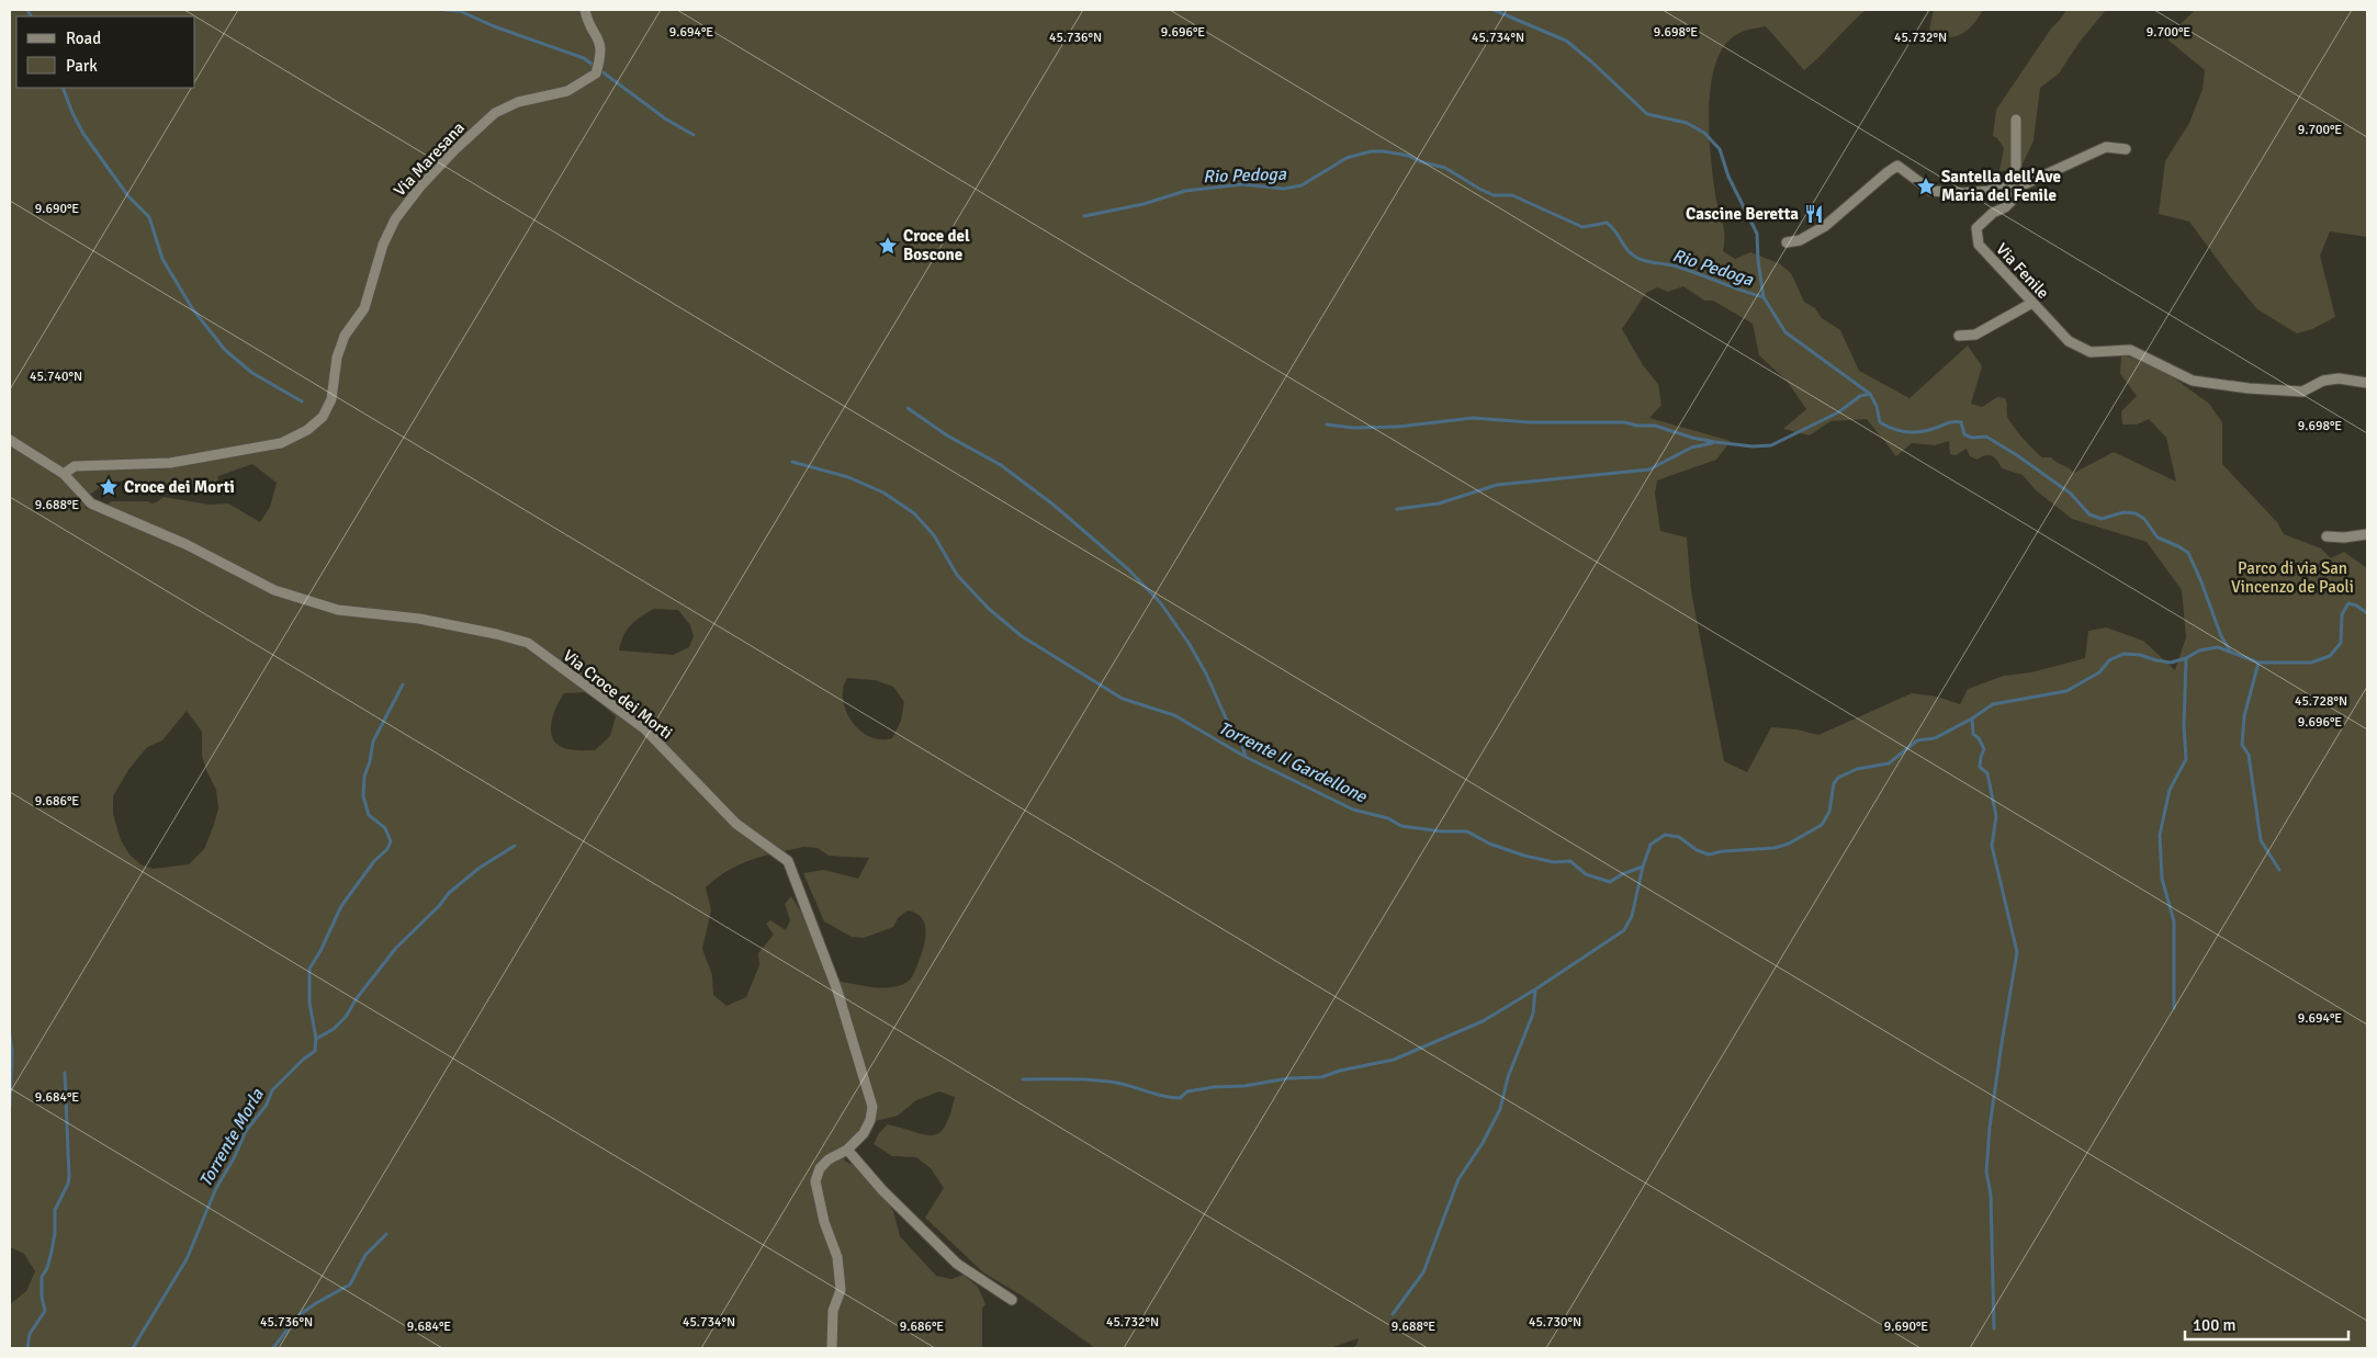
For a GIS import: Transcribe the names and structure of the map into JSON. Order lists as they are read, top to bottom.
{
  "streets": {
    "street": ["Via Maresana", "Via Fenile", "Via Croce dei Morti"]
  },
  "crossings": [
    ["Via Maresana", "Via Croce dei Morti"]
  ],
  "water": ["Rio Pedoga", "Torrente Il Gardellone", "Torrente Morla"],
  "parks": ["Parco di via San Vincenzo de Paoli"],
  "places": {
    "place": ["Santella dell'Ave Maria del Fenile", "Croce del Boscone", "Croce dei Morti"],
    "restaurant": ["Cascine Beretta"]
  },
  "legend": ["Road", "Park"],
  "scale_bar": "100 m",
  "coordinates": [
    "9.694°E",
    "9.696°E",
    "9.698°E",
    "9.700°E",
    "45.736°N",
    "45.734°N",
    "45.732°N",
    "9.690°E",
    "45.740°N",
    "9.688°E",
    "45.728°N",
    "9.686°E",
    "9.684°E",
    "45.730°N"
  ]
}
